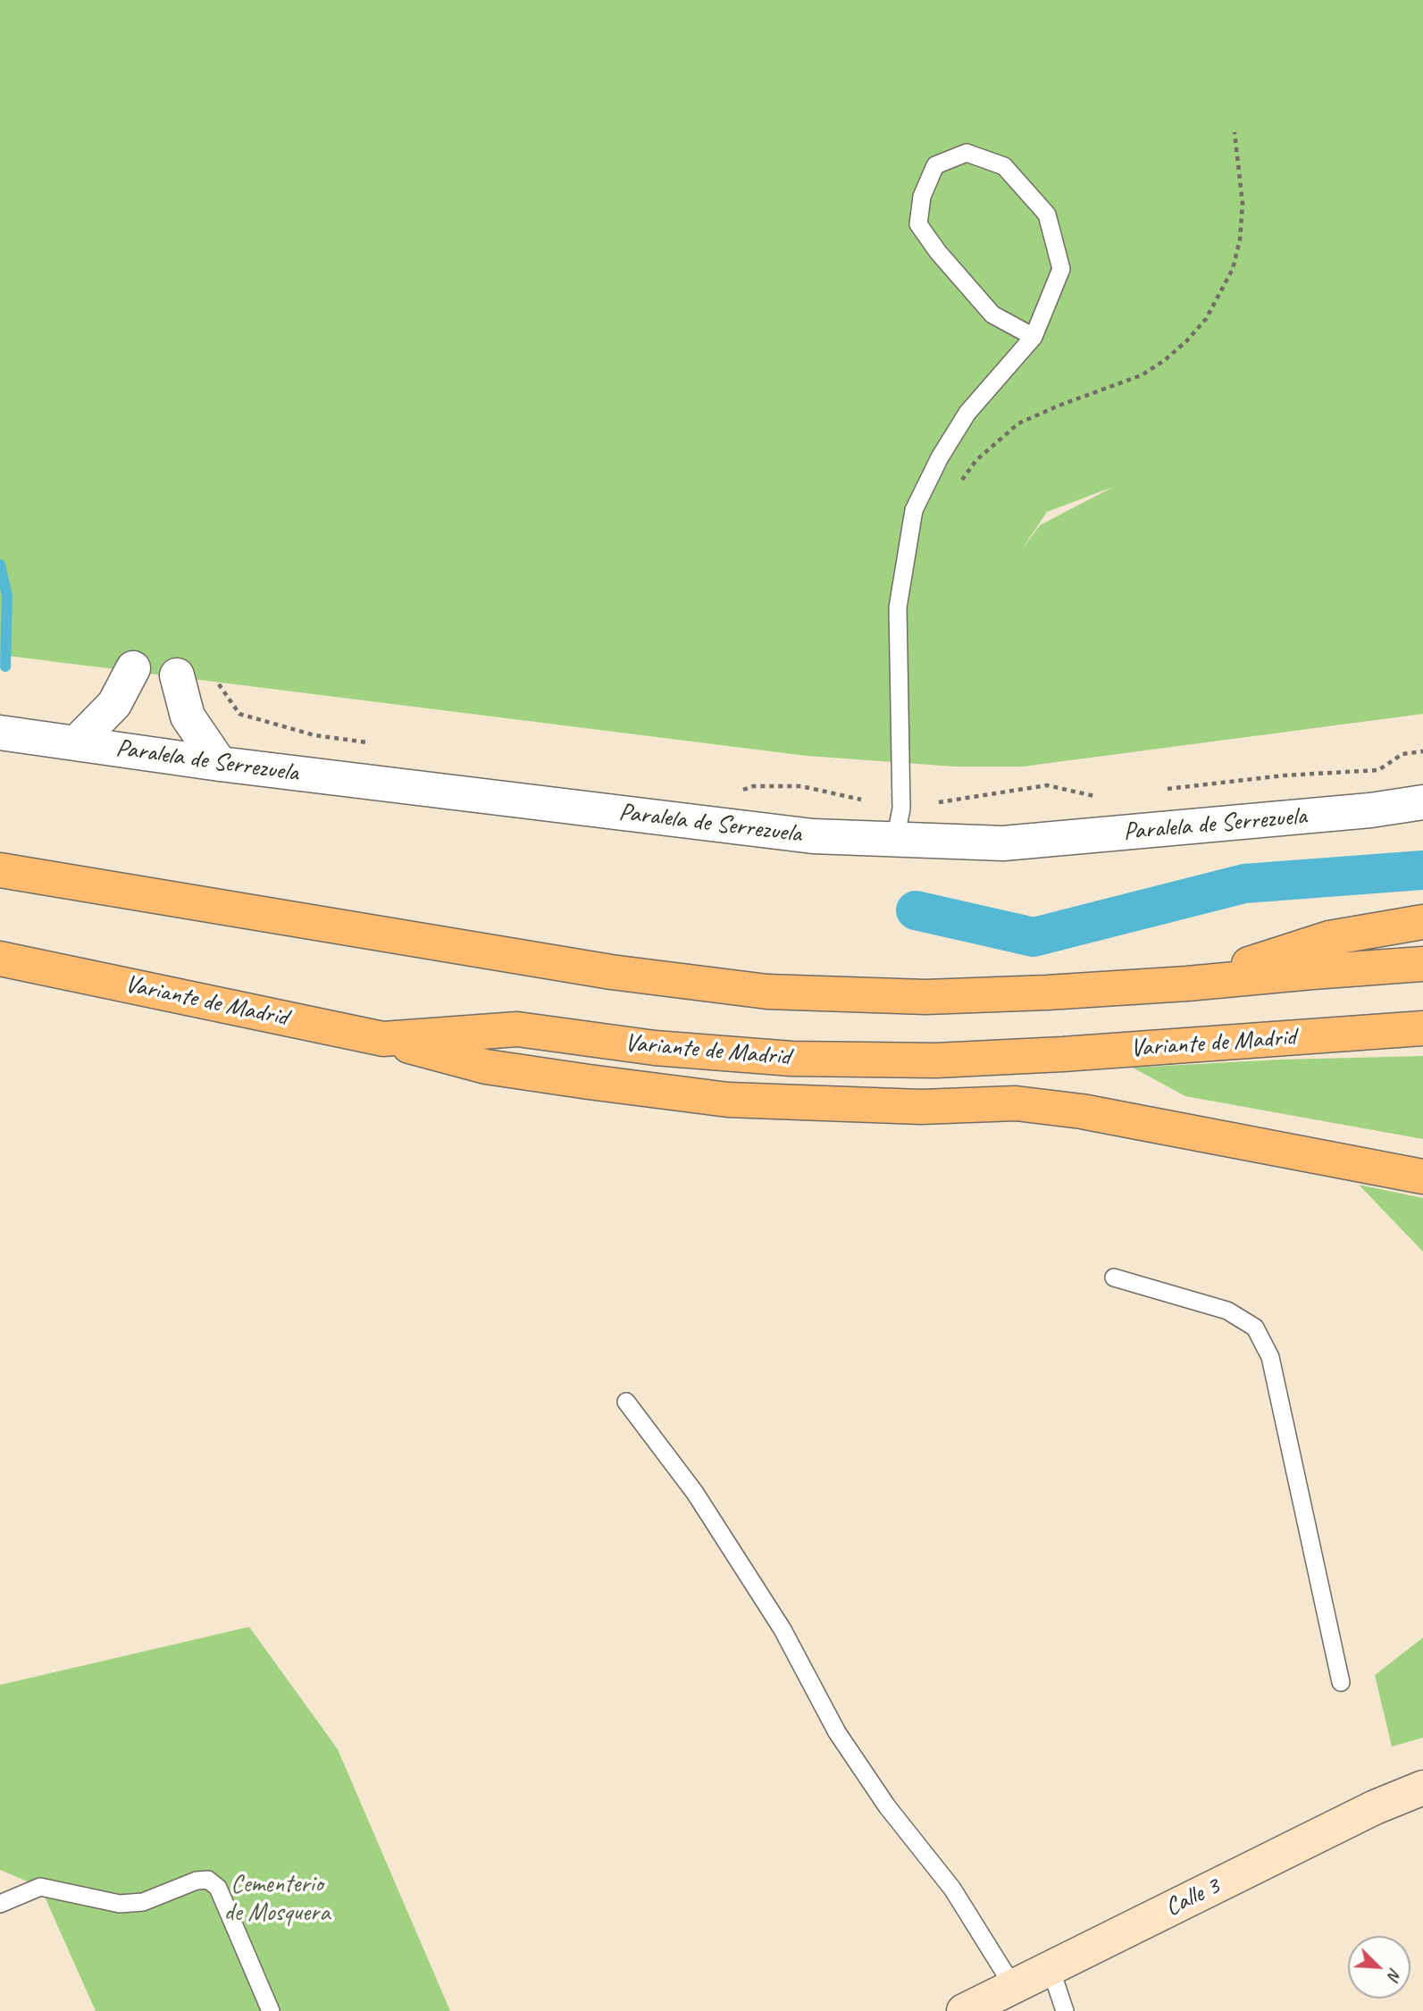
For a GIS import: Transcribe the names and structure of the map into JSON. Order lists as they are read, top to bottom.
{
  "streets": {
    "main road": ["Variante de Madrid", "Calle 3"],
    "street": ["Paralela de Serrezuela"]
  },
  "parks": ["Cementerio de Mosquera"],
  "north": "bottom right"
}
